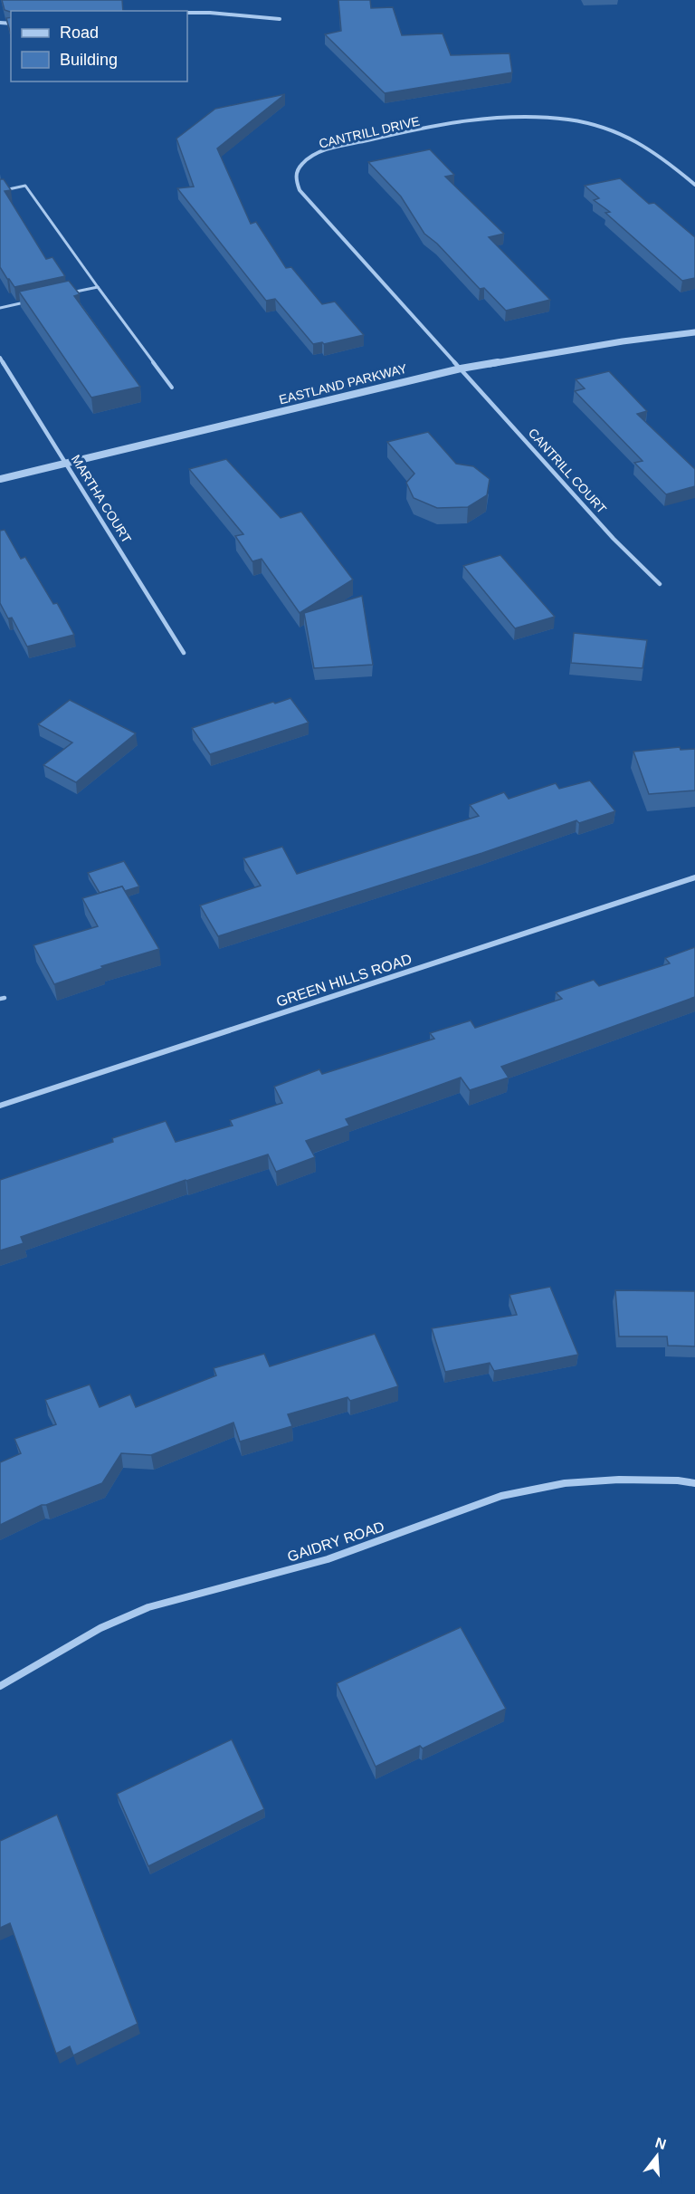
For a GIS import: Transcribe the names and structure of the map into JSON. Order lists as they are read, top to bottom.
{
  "streets": {
    "street": [
      "CANTRILL DRIVE",
      "EASTLAND PARKWAY",
      "CANTRILL COURT",
      "MARTHA COURT",
      "GREEN HILLS ROAD",
      "GAIDRY ROAD"
    ]
  },
  "crossings": [
    ["CANTRILL DRIVE", "EASTLAND PARKWAY"],
    ["CANTRILL DRIVE", "CANTRILL COURT"],
    ["EASTLAND PARKWAY", "CANTRILL COURT"],
    ["EASTLAND PARKWAY", "MARTHA COURT"]
  ],
  "legend": ["Road", "Building"],
  "north": "top"
}
